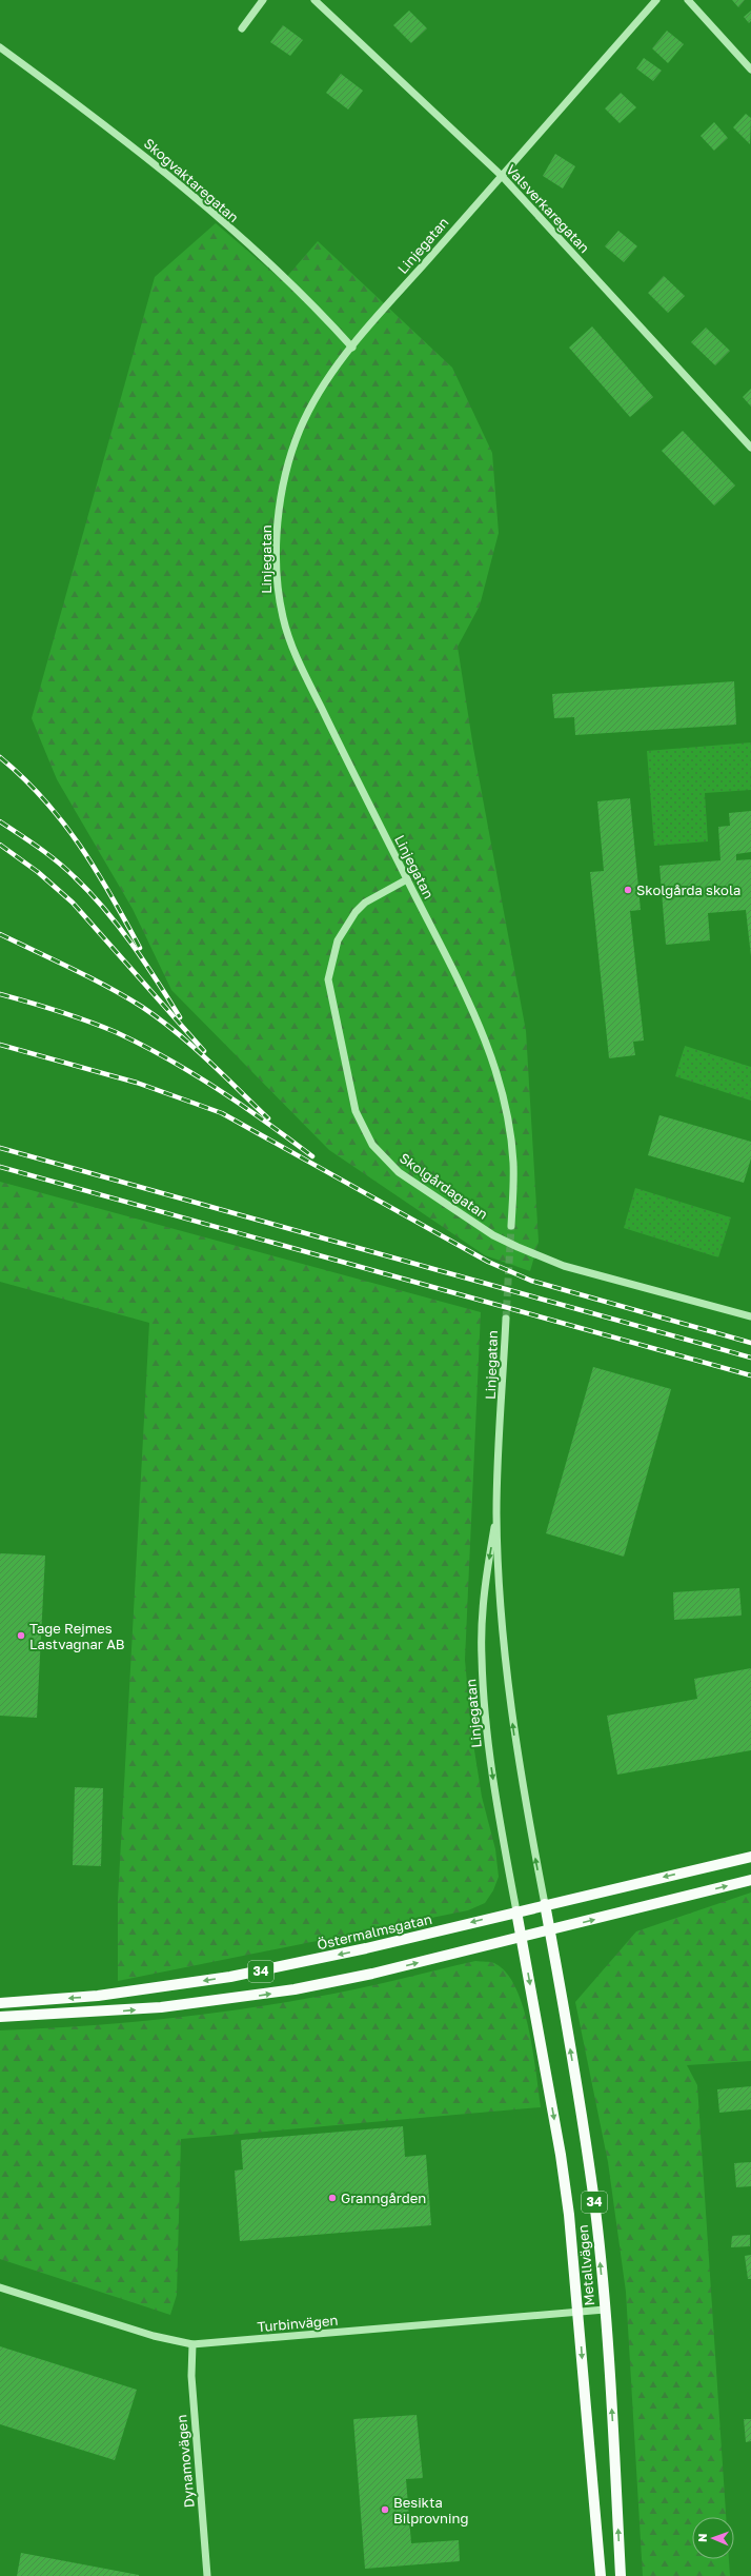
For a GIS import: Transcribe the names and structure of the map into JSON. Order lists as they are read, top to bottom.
{
  "streets": {
    "main road": ["Östermalmsgatan", "34", "Metallvägen"],
    "street": [
      "Skogvaktaregatan",
      "Valsverkaregatan",
      "Linjegatan",
      "Skolgårdagatan",
      "Turbinvägen",
      "Dynamovägen"
    ]
  },
  "crossings": [
    ["Skogvaktaregatan", "Linjegatan"],
    ["Valsverkaregatan", "Linjegatan"],
    ["Linjegatan", "Skolgårdagatan"],
    ["Linjegatan", "Östermalmsgatan"],
    ["Linjegatan", "Metallvägen"],
    ["Östermalmsgatan", "Metallvägen"],
    ["34", "Metallvägen"],
    ["Metallvägen", "Turbinvägen"],
    ["Turbinvägen", "Dynamovägen"]
  ],
  "places": [
    "Skolgårda skola",
    "Tage Rejmes Lastvagnar AB",
    "Granngården",
    "Besikta Bilprovning"
  ],
  "north": "left"
}
